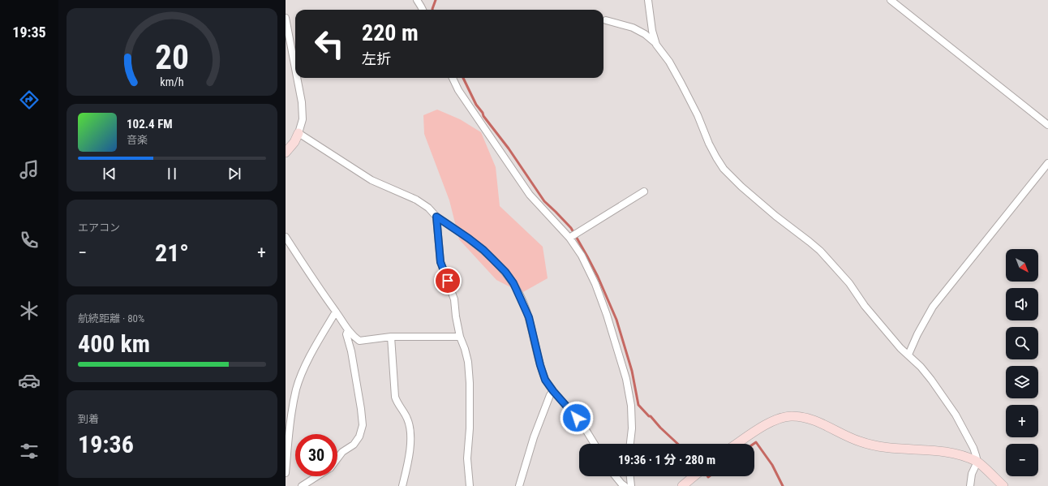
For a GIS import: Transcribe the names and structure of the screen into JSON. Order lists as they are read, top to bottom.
{
  "north": "bottom right",
  "page": {
    "tabs": "19:35",
    "turn": ["220 m", "左折"],
    "song": ["102.4 FM", "音楽"],
    "tile": [
      "エアコン",
      ["航続距離 · 80%", "400 km"],
      ["到着", "19:36"]
    ],
    "heat": ["−", "21°", "+"],
    "map_buttons": ["+", "−"],
    "limit": "30",
    "trip": "19:36 · 1 分 · 280 m",
    "gauge": ["20", "km/h"]
  }
}
